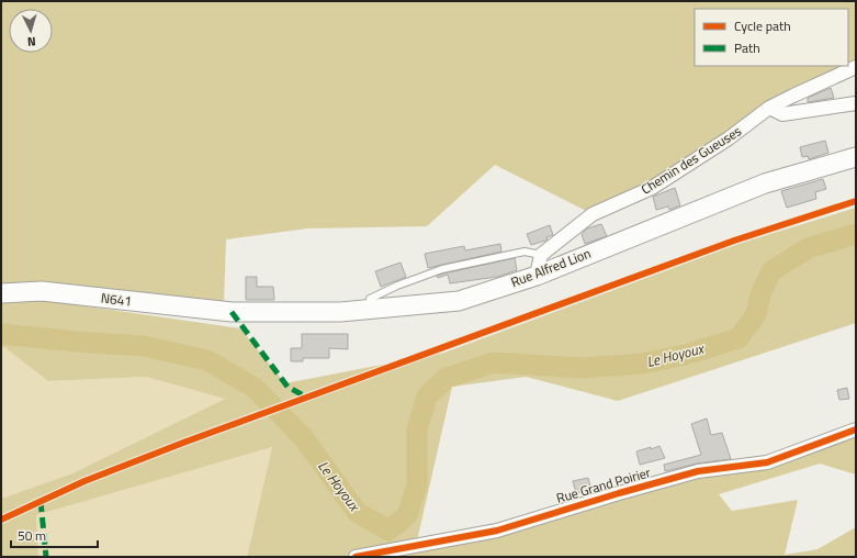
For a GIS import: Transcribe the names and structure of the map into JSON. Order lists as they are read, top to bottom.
{
  "streets": {
    "main road": ["Rue Alfred Lion", "N641"],
    "street": ["Chemin des Gueuses", "Rue Grand Poirier"]
  },
  "crossings": [
    ["Rue Alfred Lion", "N641"]
  ],
  "water": ["Le Hoyoux"],
  "legend": ["Cycle path", "Path"],
  "scale_bar": "50 m",
  "north": "bottom"
}
